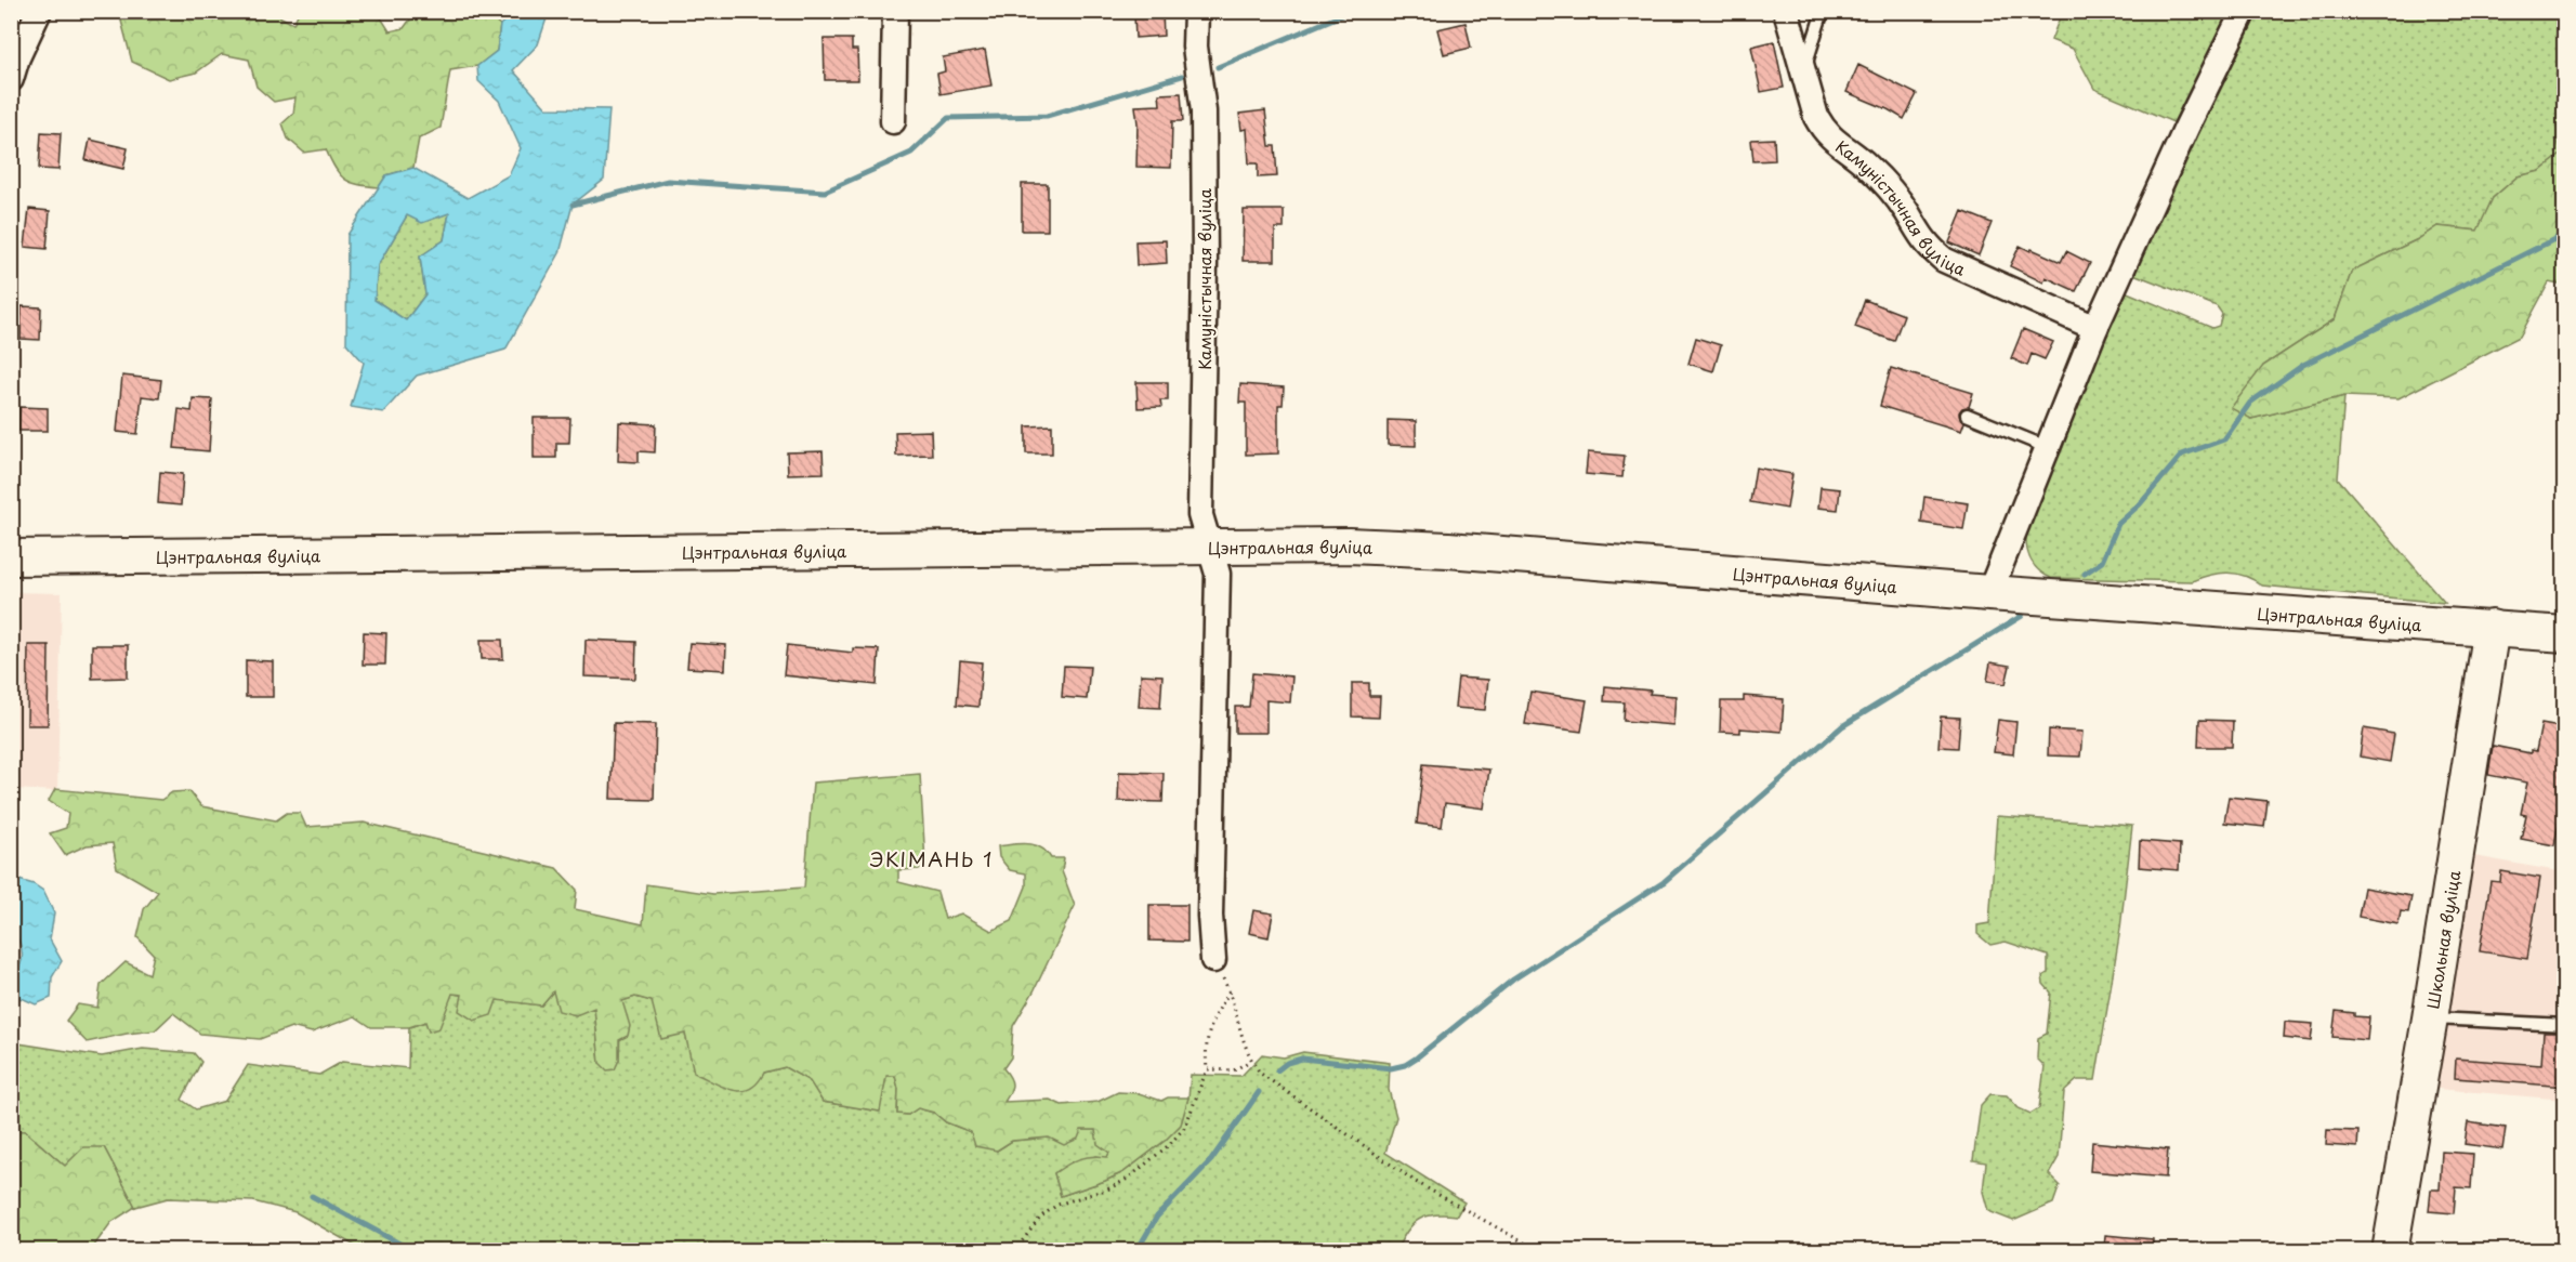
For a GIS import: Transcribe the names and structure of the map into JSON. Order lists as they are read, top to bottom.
{
  "streets": {
    "main road": ["Цэнтральная вуліца", "Школьная вуліца"],
    "street": ["Камуністычная вуліца"]
  },
  "crossings": [
    ["Камуністычная вуліца", "Цэнтральная вуліца"],
    ["Цэнтральная вуліца", "Школьная вуліца"]
  ],
  "districts": ["ЭКІМАНЬ 1"]
}
